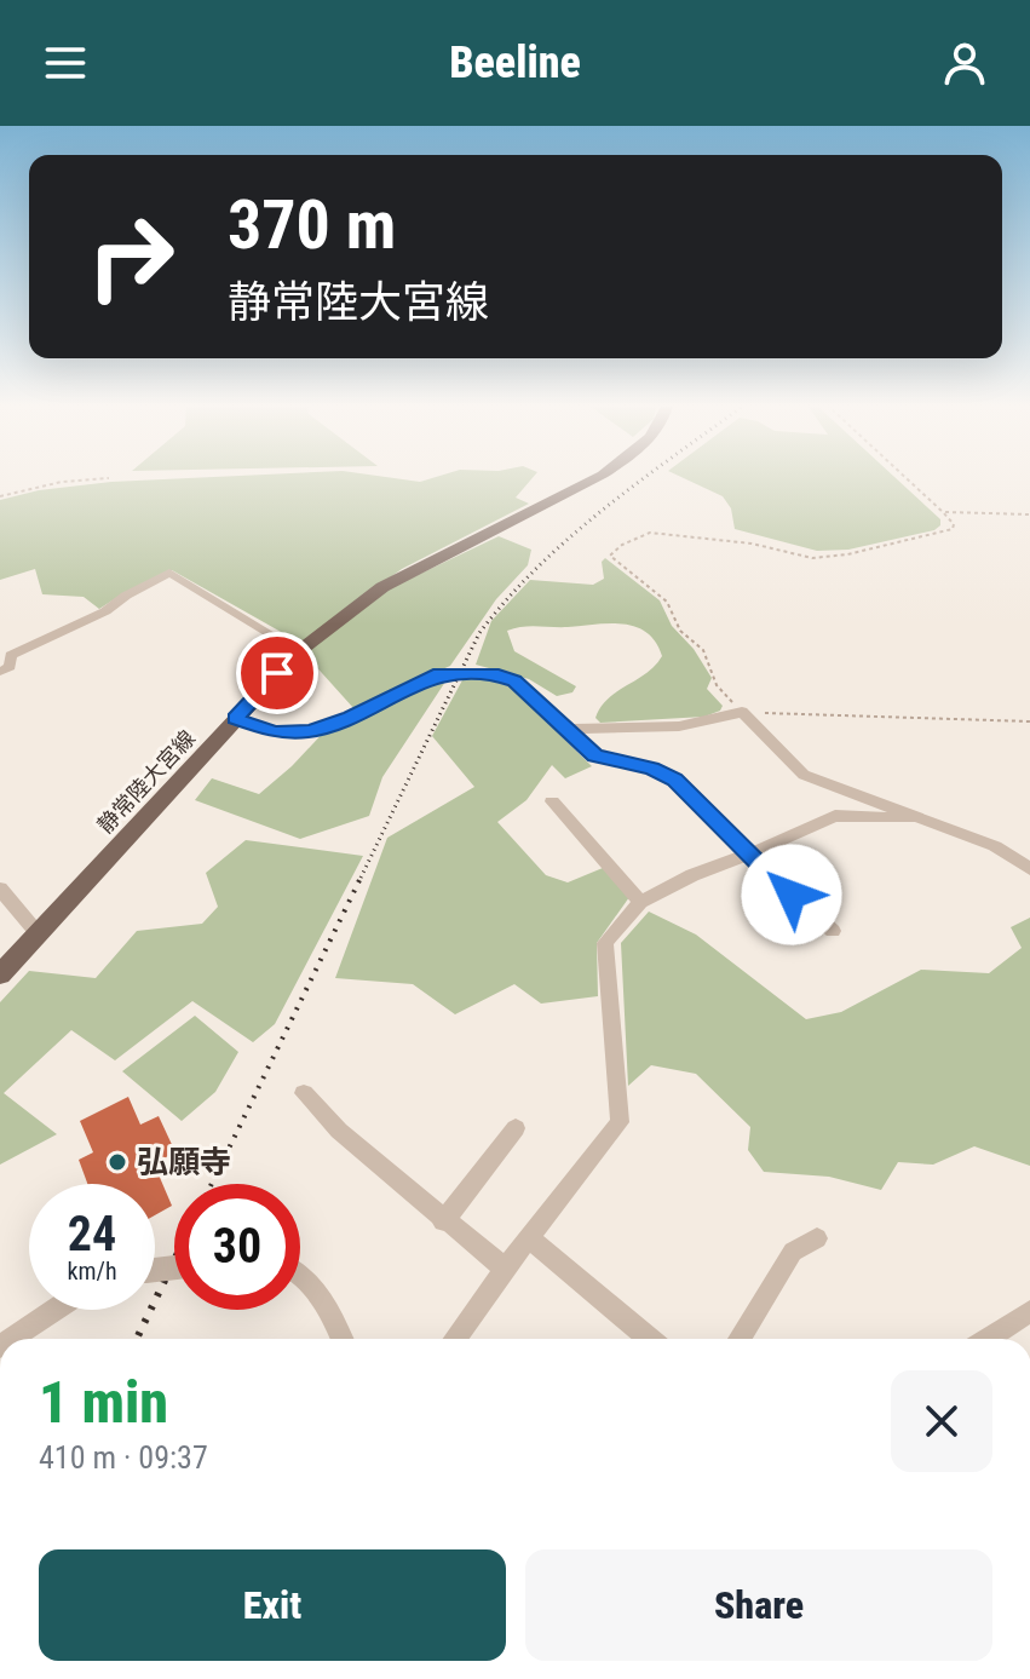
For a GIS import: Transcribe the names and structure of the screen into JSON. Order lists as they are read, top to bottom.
{
  "streets": {
    "main road": ["静常陸大宮線"]
  },
  "places": ["弘願寺"],
  "page": {
    "header": "Beeline",
    "turn": ["370 m", "静常陸大宮線"],
    "speed": "24 km/h",
    "limit": "30",
    "heading": ["1 min", "410 m · 09:37"],
    "buttons": ["Exit", "Share"]
  }
}
